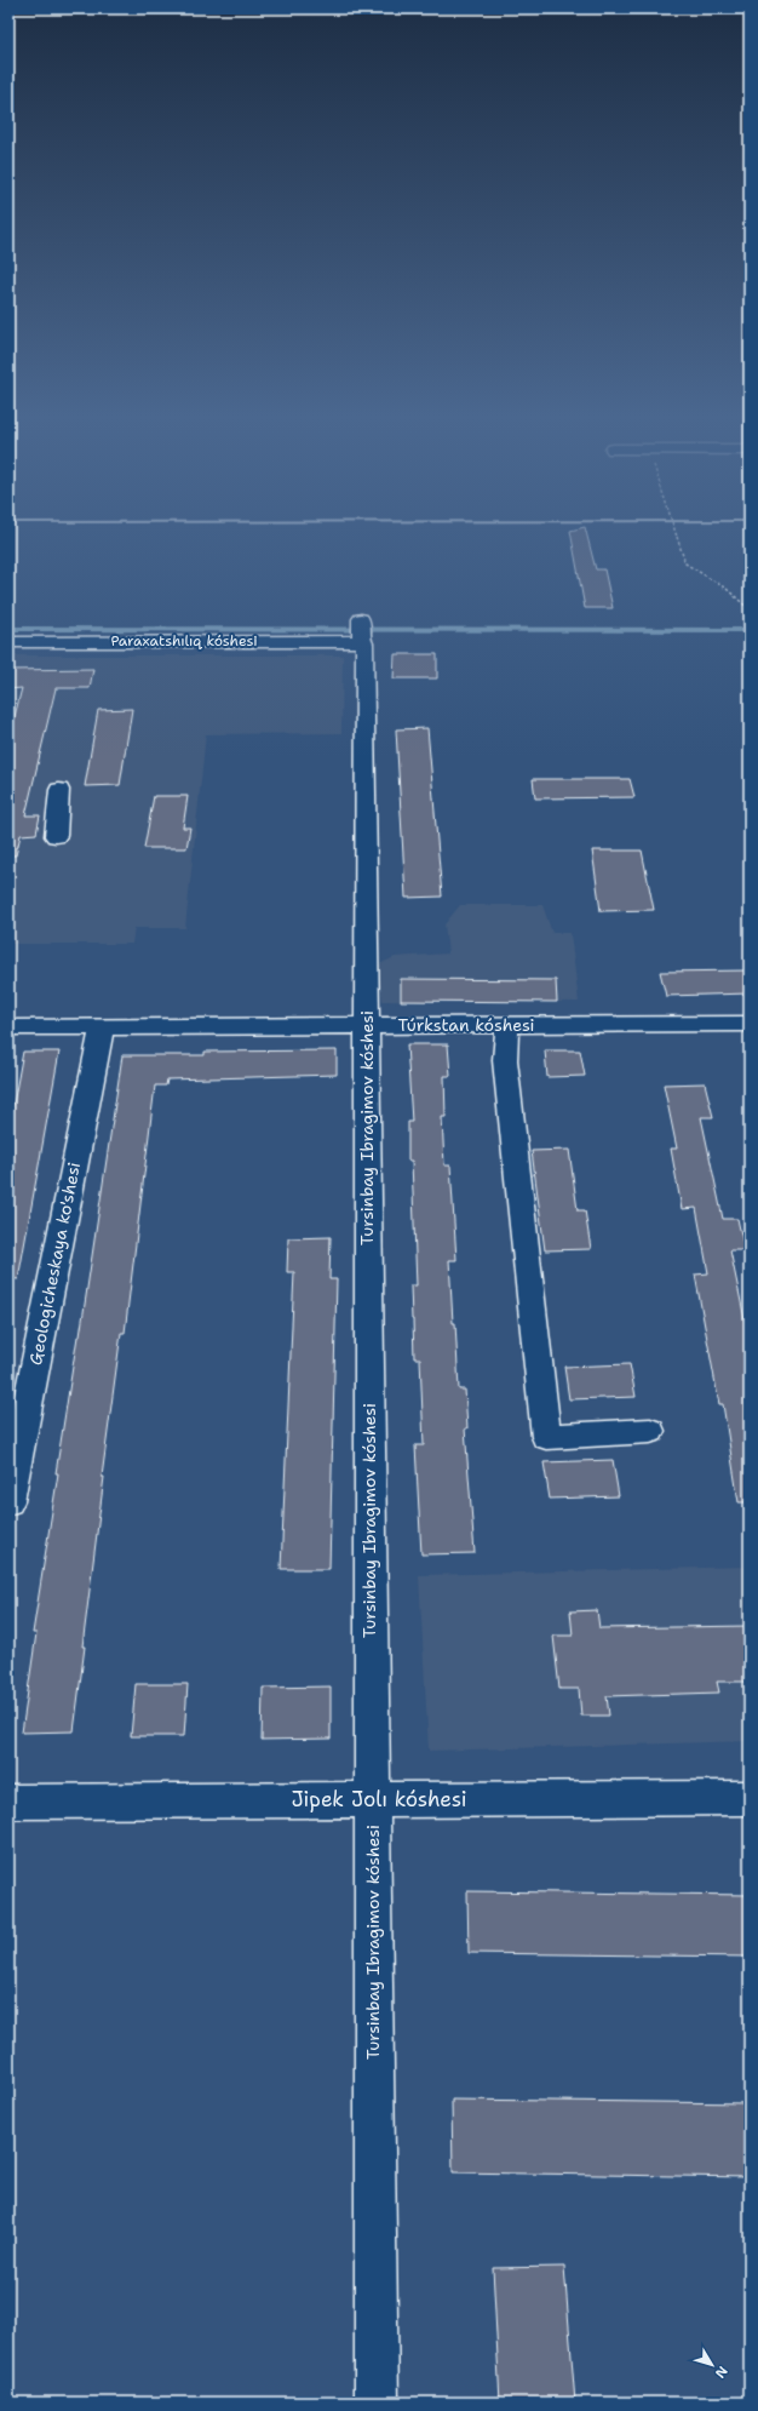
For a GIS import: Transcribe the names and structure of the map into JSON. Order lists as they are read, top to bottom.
{
  "streets": {
    "street": [
      "Paraxatshılıq kóshesi",
      "Túrkstan kóshesi",
      "Tursinbay Ibragimov kóshesi",
      "Geologicheskaya ko'shesi",
      "Jipek Jolı kóshesi"
    ]
  },
  "crossings": [
    ["Paraxatshılıq kóshesi", "Tursinbay Ibragimov kóshesi"],
    ["Túrkstan kóshesi", "Tursinbay Ibragimov kóshesi"],
    ["Túrkstan kóshesi", "Geologicheskaya ko'shesi"],
    ["Tursinbay Ibragimov kóshesi", "Jipek Jolı kóshesi"]
  ],
  "north": "bottom right"
}
